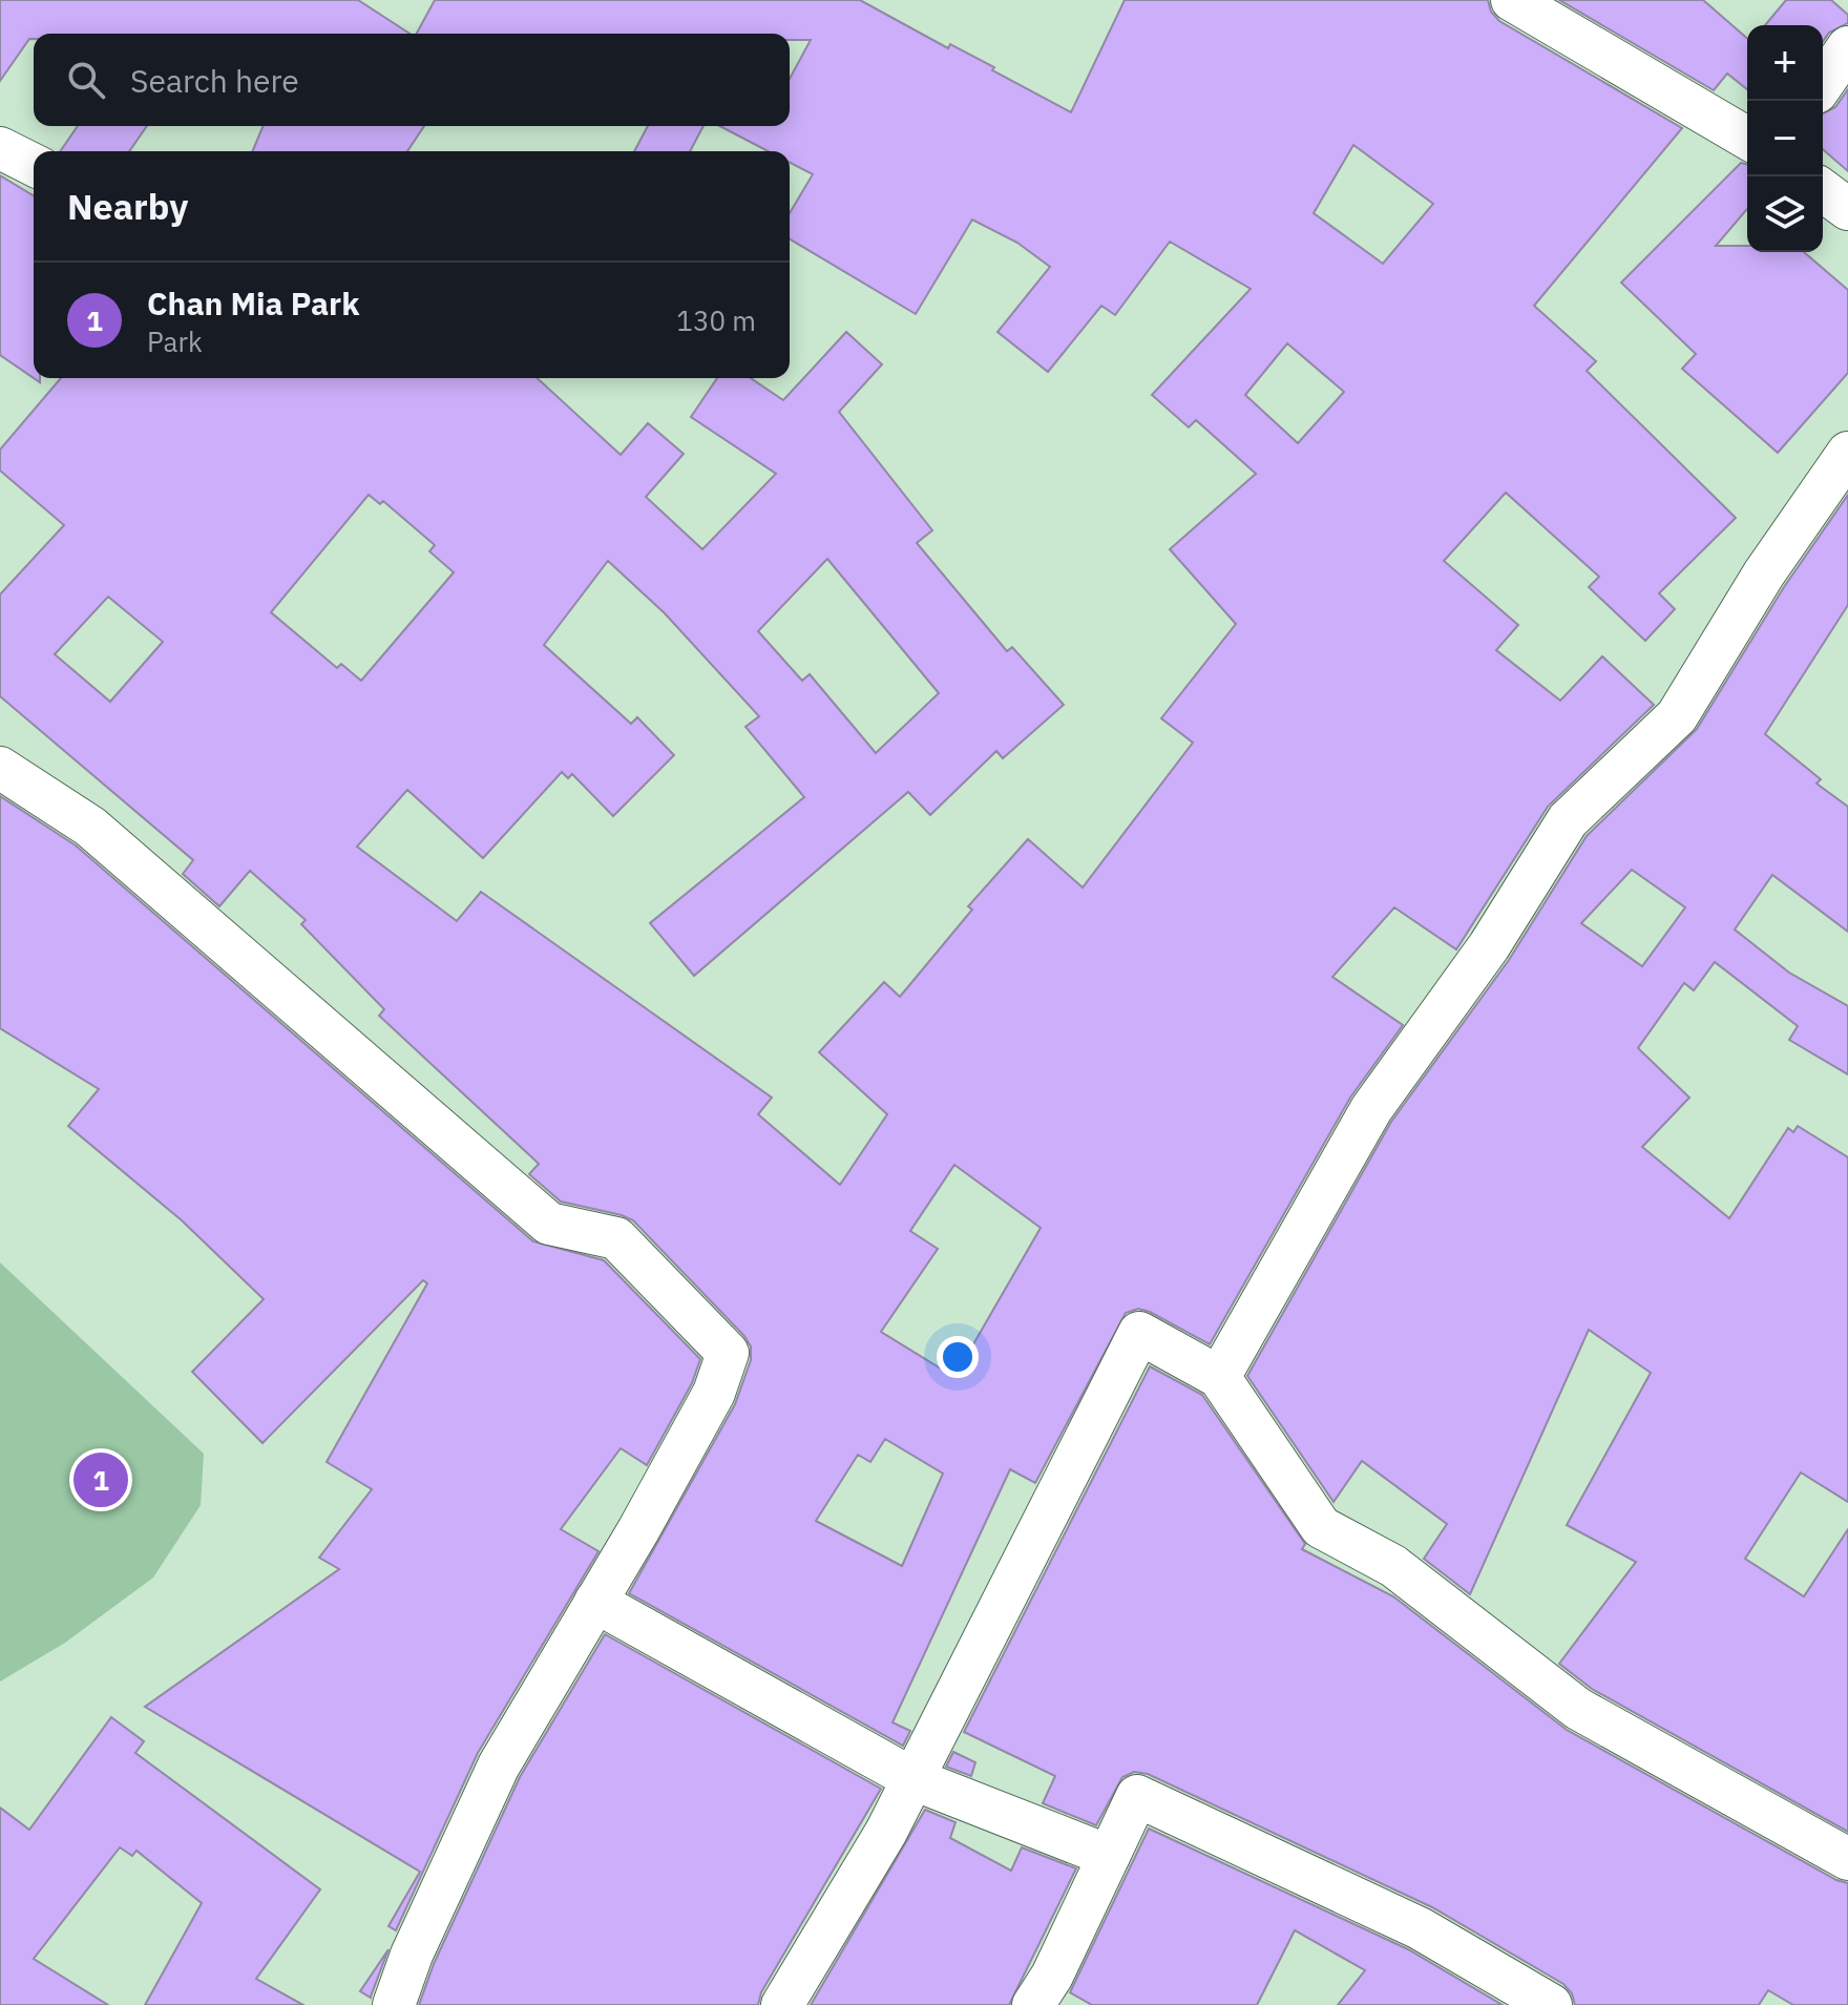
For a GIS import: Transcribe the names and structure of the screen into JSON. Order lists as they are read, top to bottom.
{
  "page": {
    "map_buttons": ["+", "−"],
    "search": "Search here",
    "heading": "Nearby",
    "list": [
      {
        "mark": "1",
        "name": "Chan Mia Park",
        "note": "Park",
        "value": "130 m"
      }
    ],
    "pins": "1"
  }
}
